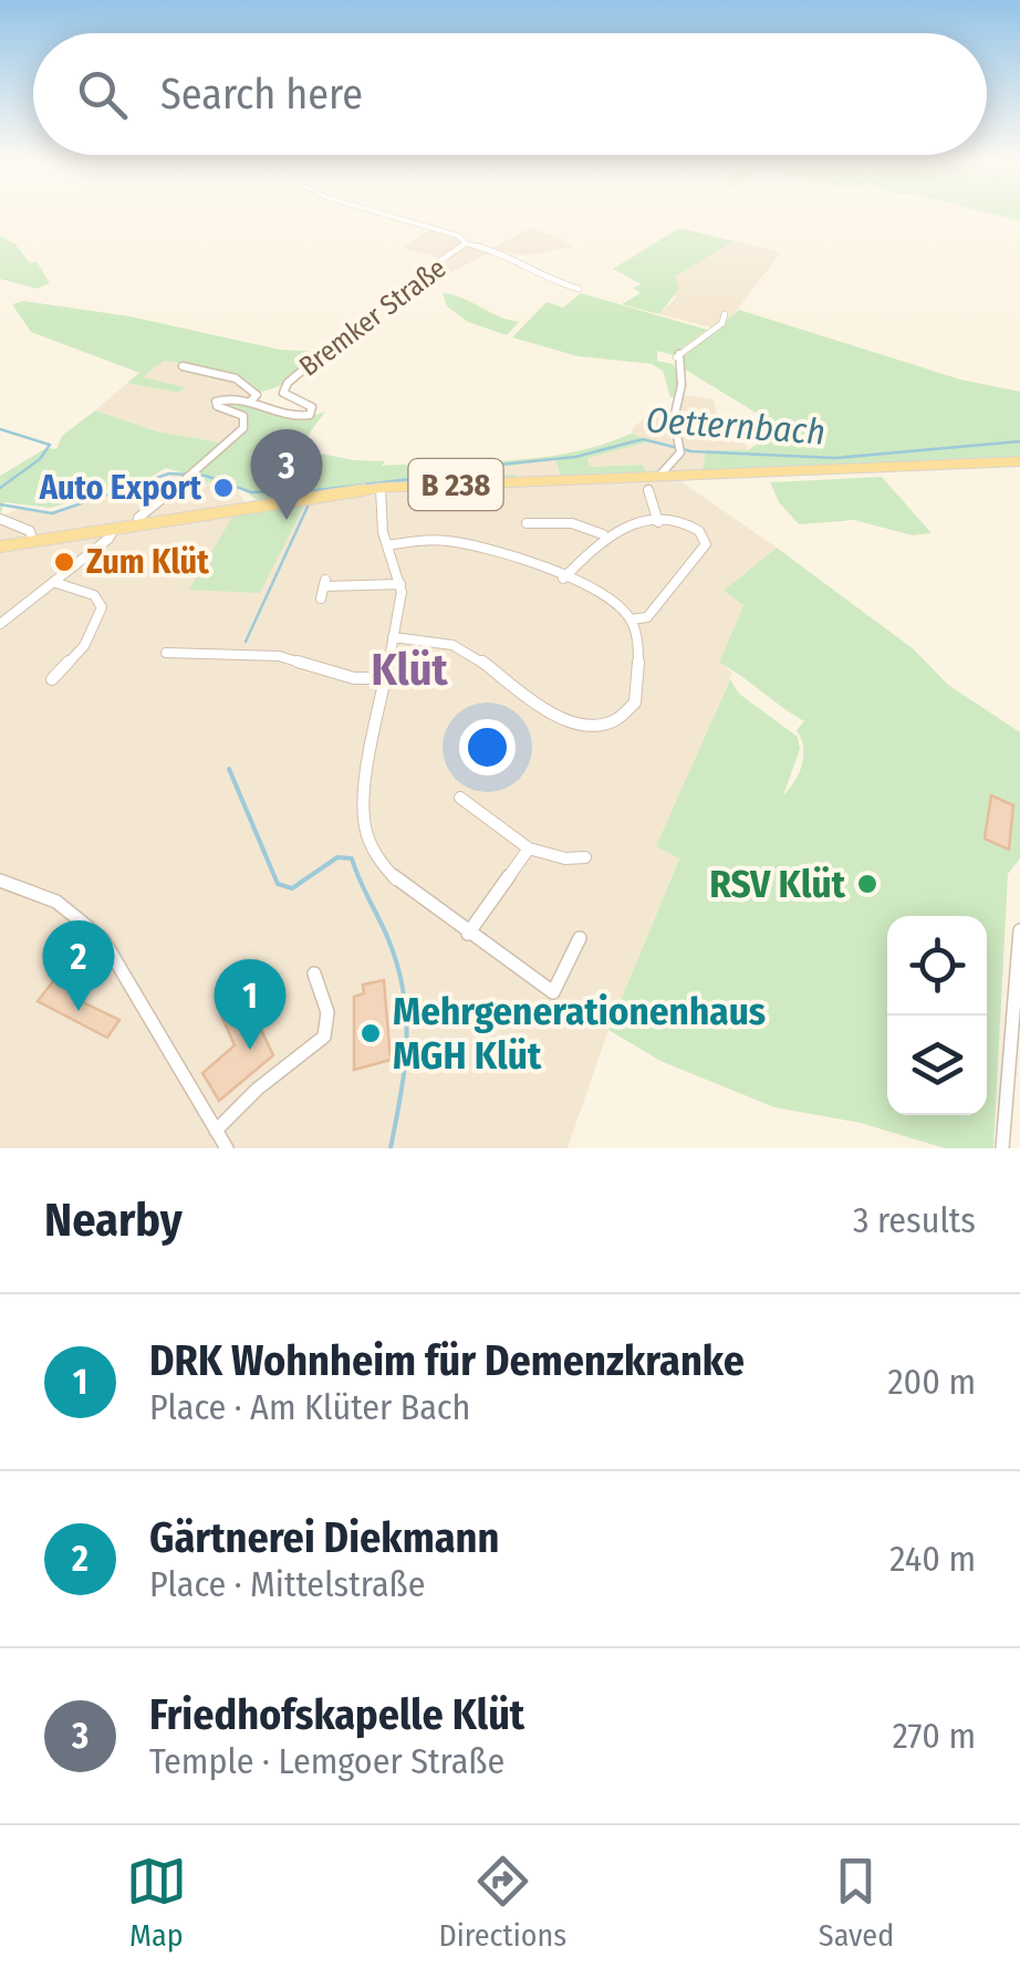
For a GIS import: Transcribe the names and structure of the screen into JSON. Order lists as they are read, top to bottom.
{
  "streets": {
    "main road": ["B 238"],
    "street": ["Bremker Straße"]
  },
  "districts": ["Klüt"],
  "water": ["Oetternbach"],
  "places": [
    "Auto Export",
    "Zum Klüt",
    "RSV Klüt",
    "Mehrgenerationenhaus MGH Klüt"
  ],
  "page": {
    "search": "Search here",
    "pins": ["3", "2", "1"],
    "heading": ["Nearby", "3 results"],
    "list": [
      {
        "mark": "1",
        "name": "DRK Wohnheim für Demenzkranke",
        "note": "Place · Am Klüter Bach",
        "value": "200 m"
      },
      {
        "mark": "2",
        "name": "Gärtnerei Diekmann",
        "note": "Place · Mittelstraße",
        "value": "240 m"
      },
      {
        "mark": "3",
        "name": "Friedhofskapelle Klüt",
        "note": "Temple · Lemgoer Straße",
        "value": "270 m"
      }
    ],
    "nav": ["Map", "Directions", "Saved"]
  }
}
